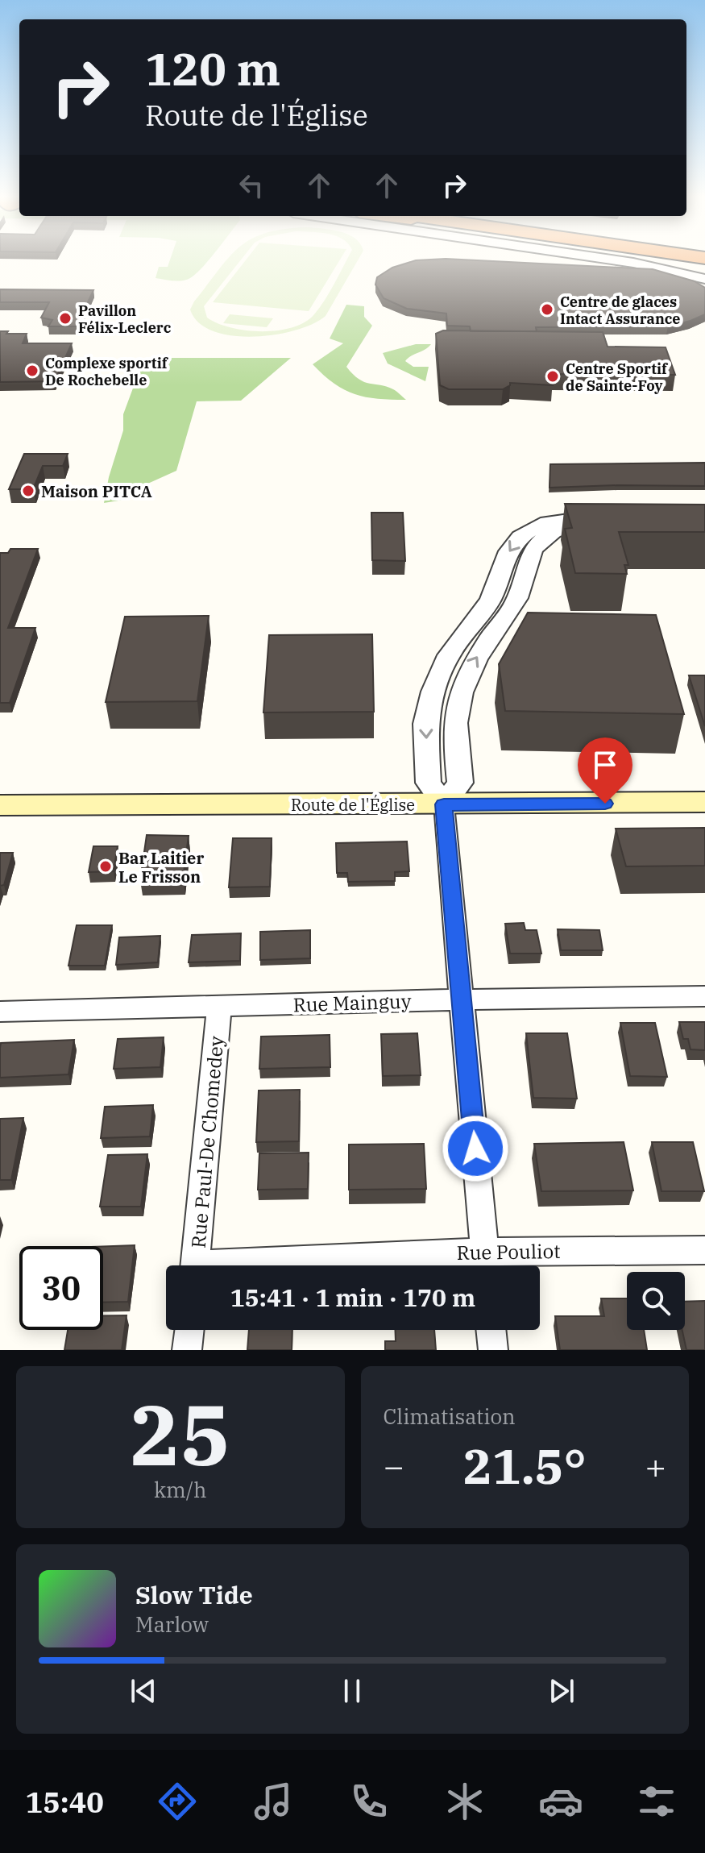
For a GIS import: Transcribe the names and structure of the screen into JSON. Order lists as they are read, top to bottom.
{
  "streets": {
    "main road": ["Route de l'Église"],
    "street": ["Rue Mainguy", "Rue Paul-De Chomedey", "Rue Pouliot"]
  },
  "crossings": [
    ["Rue Mainguy", "Rue Paul-De Chomedey"]
  ],
  "places": [
    "Centre de glaces Intact Assurance",
    "Pavillon Félix-Leclerc",
    "Complexe sportif De Rochebelle",
    "Centre Sportif de Sainte-Foy",
    "Maison PITCA",
    "Bar Laitier Le Frisson"
  ],
  "page": {
    "turn": ["120 m", "Route de l'Église"],
    "limit": "30",
    "trip": "15:41 · 1 min · 170 m",
    "tile": [
      ["25", "km/h"],
      "Climatisation"
    ],
    "heat": ["−", "21.5°", "+"],
    "song": ["Slow Tide", "Marlow"],
    "tabs": "15:40"
  }
}
